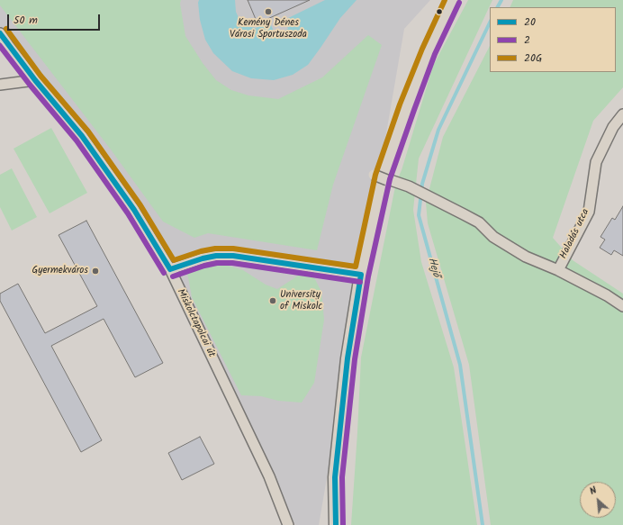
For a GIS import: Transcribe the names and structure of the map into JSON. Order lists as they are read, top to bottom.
{
  "streets": {
    "street": ["Haladás utca", "Miskolctapolcai út"]
  },
  "water": ["Hejő"],
  "places": ["Kemény Dénes Városi Sportuszoda", "Gyermekváros", "University of Miskolc"],
  "lines": ["transit line 20G", "transit line 2", "transit line 20"],
  "legend": ["20", "2", "20G"],
  "scale_bar": "50 m",
  "north": "top left"
}
